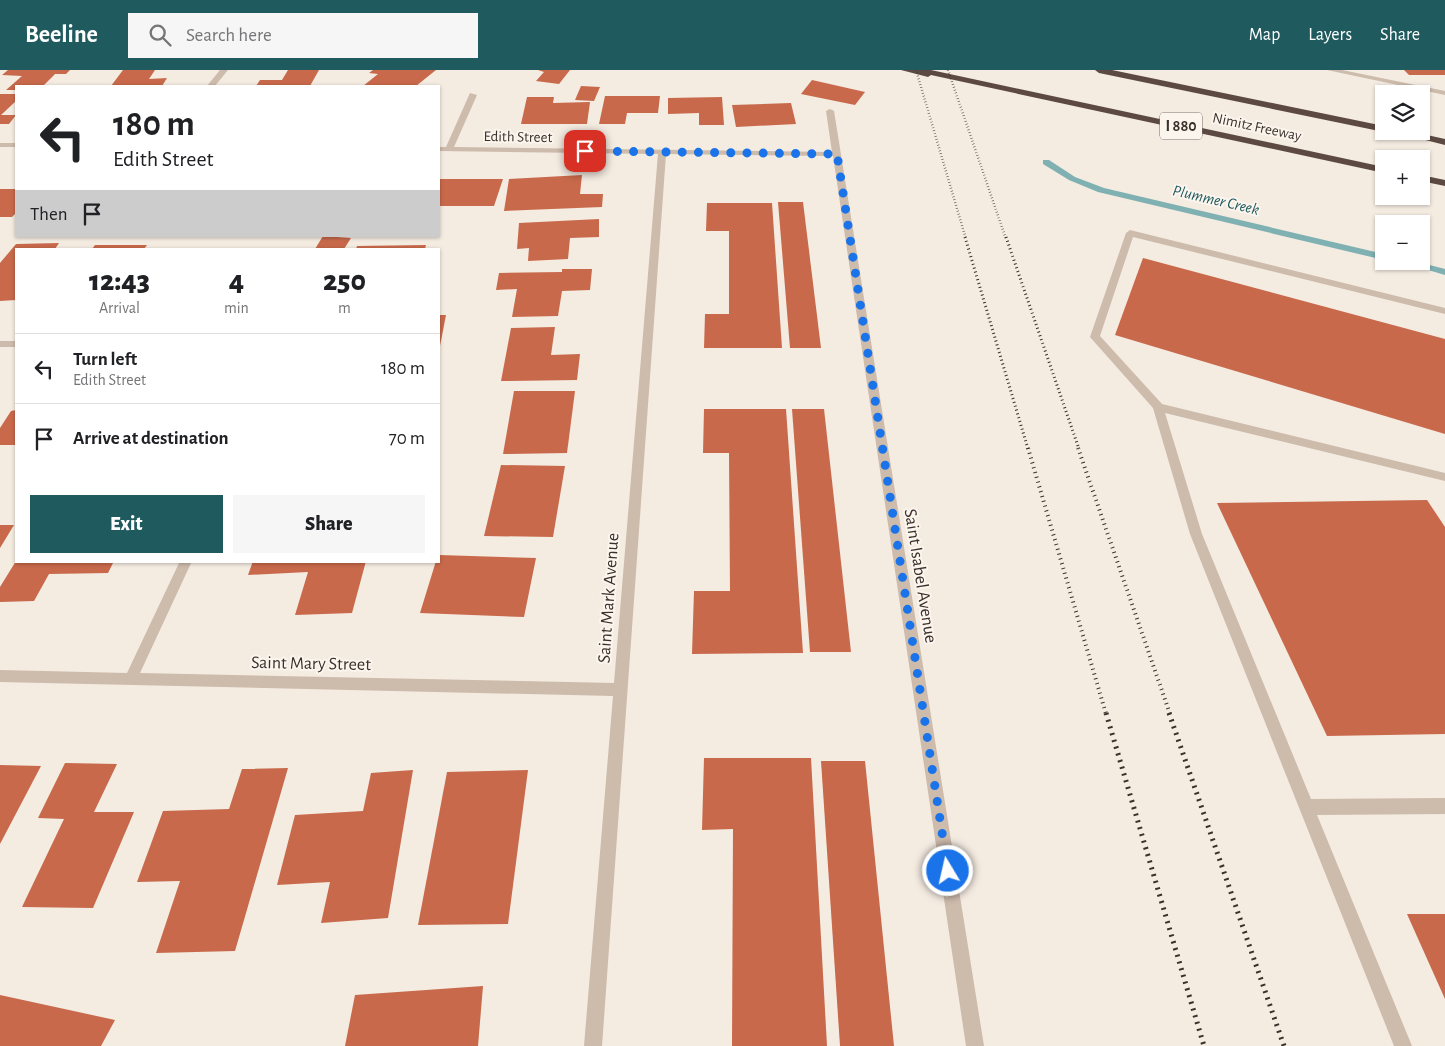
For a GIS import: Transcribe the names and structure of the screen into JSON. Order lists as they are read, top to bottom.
{
  "streets": {
    "highway": ["I 880", "Nimitz Freeway"],
    "street": [
      "Edith Street",
      "Saint Isabel Avenue",
      "Saint Mark Avenue",
      "Saint Mary Street"
    ]
  },
  "crossings": [
    ["Edith Street", "Saint Isabel Avenue"],
    ["Edith Street", "Saint Mark Avenue"],
    ["Saint Mark Avenue", "Saint Mary Street"]
  ],
  "water": ["Plummer Creek"],
  "page": {
    "header": "Beeline",
    "search": "Search here",
    "nav": ["Map", "Layers", "Share"],
    "map_buttons": ["+", "−"],
    "turn": ["180 m", "Edith Street"],
    "then": "Then",
    "eta": [
      "12:43",
      "Arrival",
      "4",
      "min",
      "250",
      "m"
    ],
    "list": [
      {
        "name": "Turn left",
        "note": "Edith Street",
        "value": "180 m"
      },
      {
        "name": "Arrive at destination",
        "value": "70 m"
      }
    ],
    "buttons": ["Exit", "Share"]
  }
}
